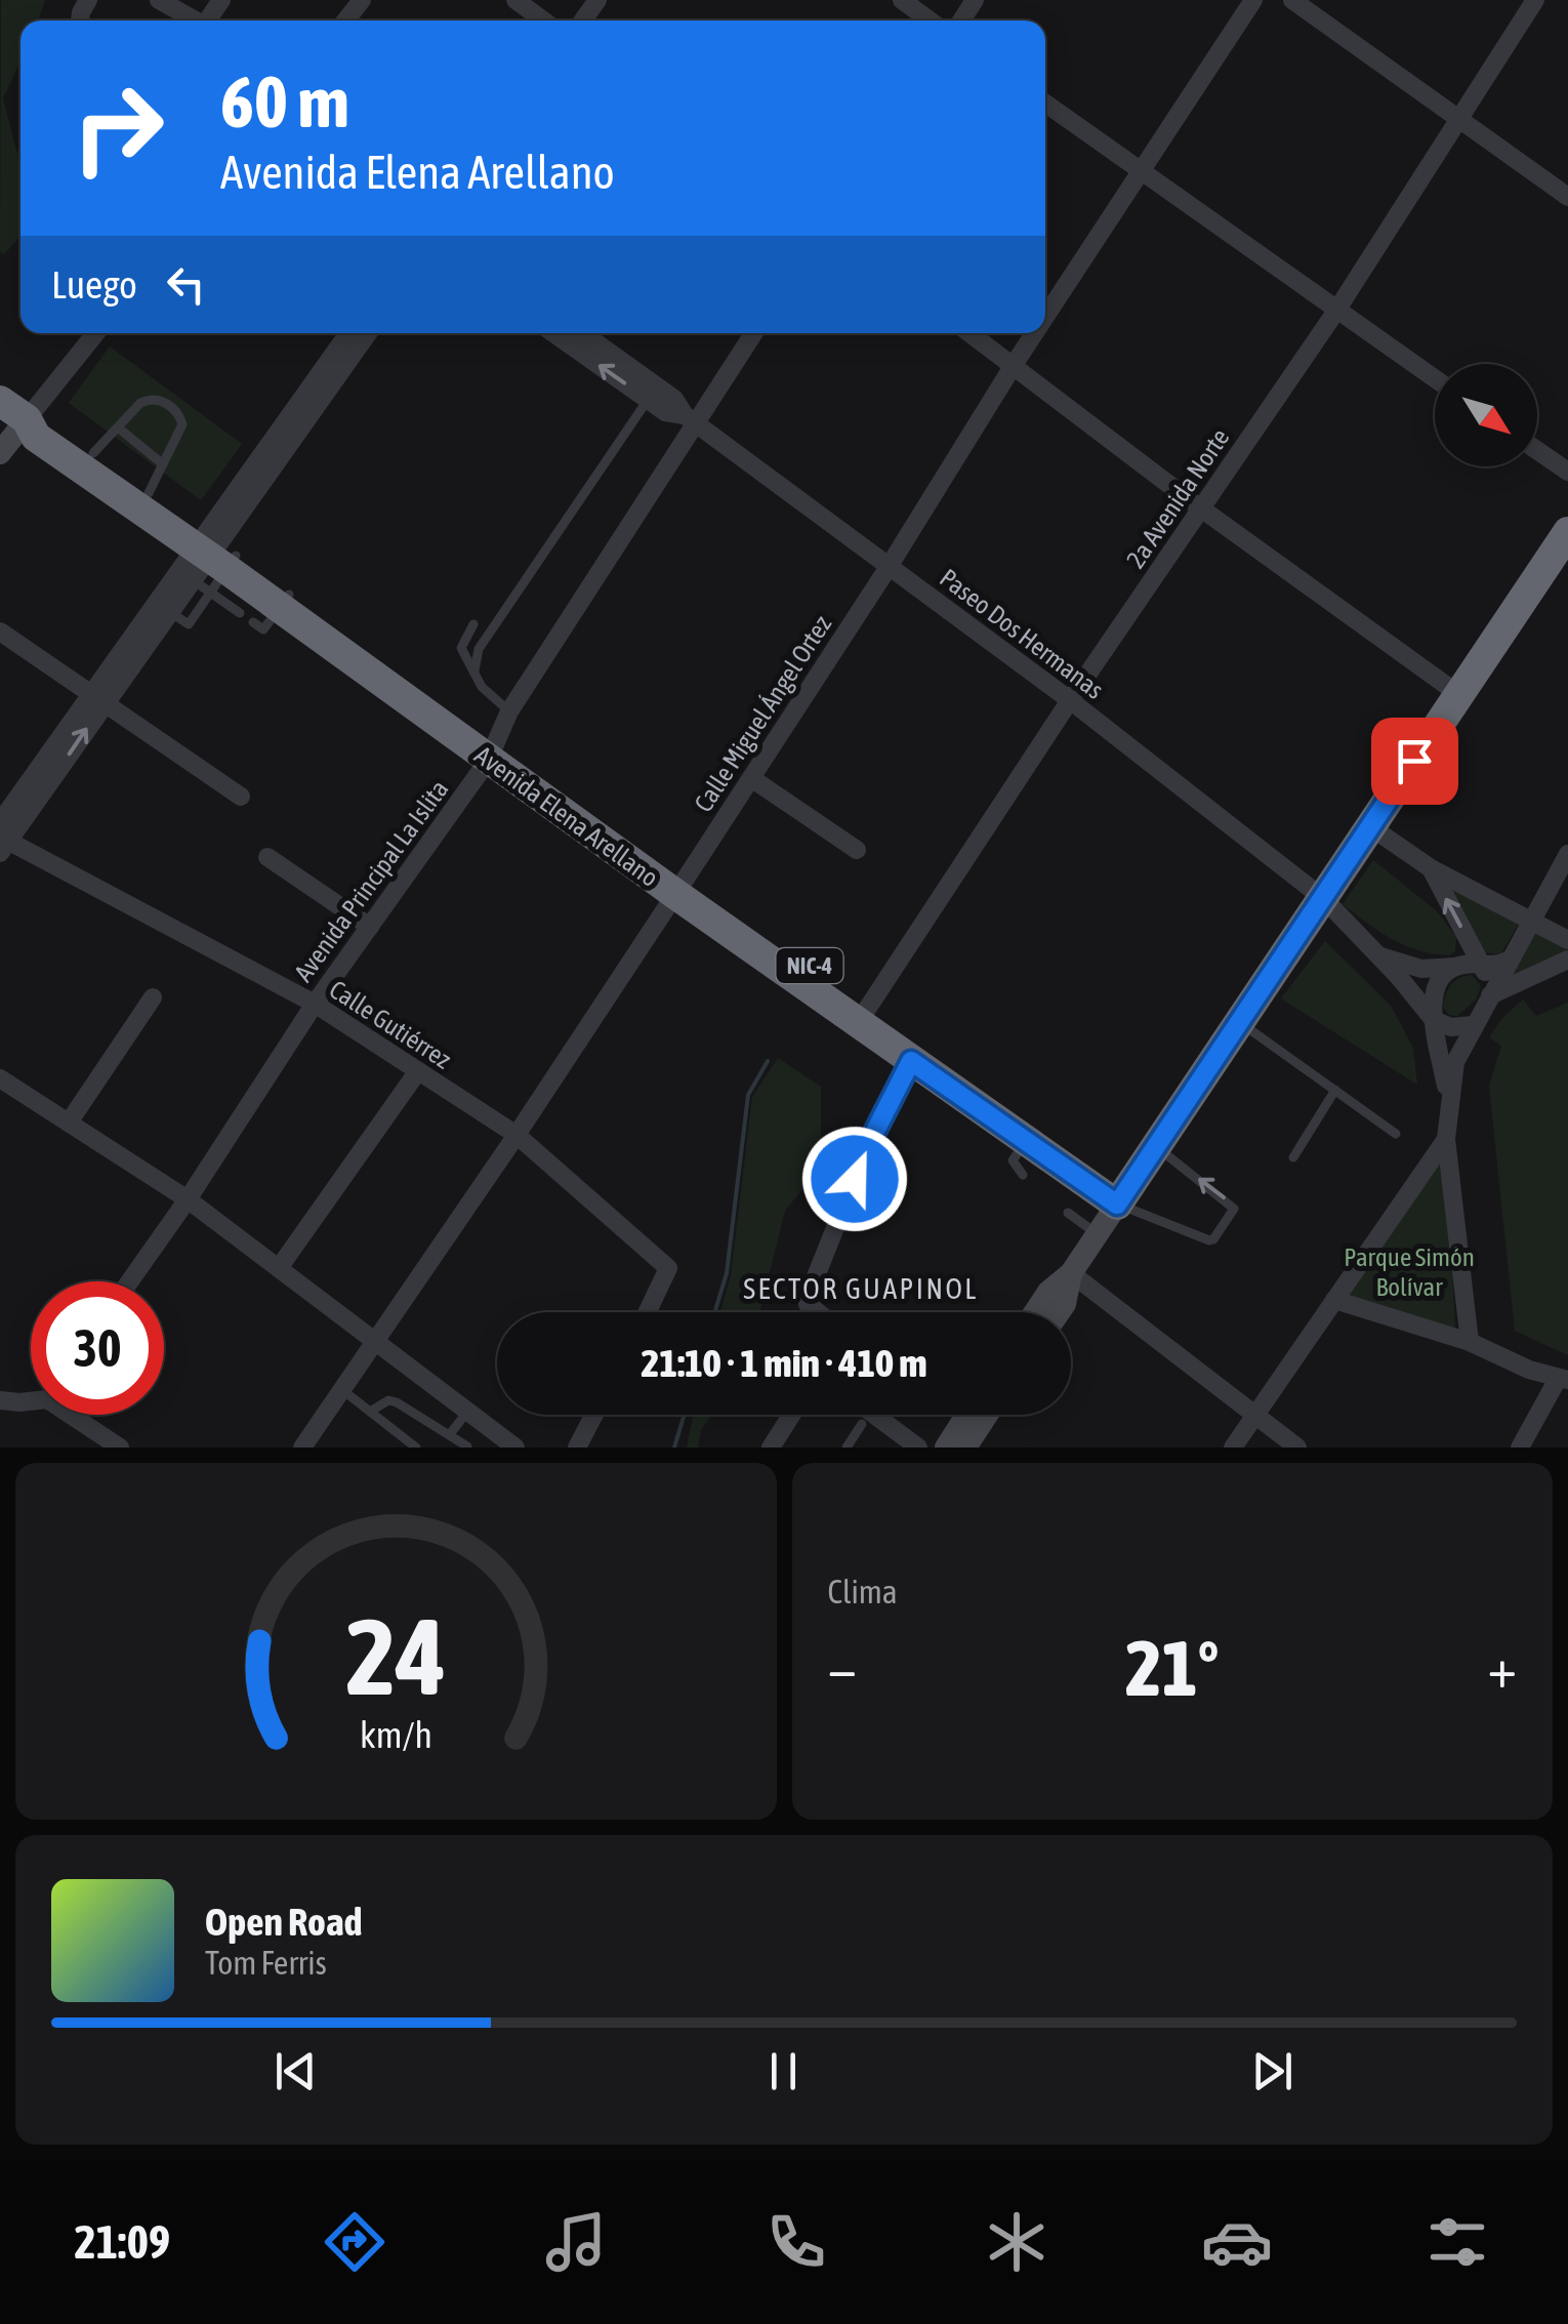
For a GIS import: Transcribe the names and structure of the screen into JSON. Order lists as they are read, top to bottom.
{
  "streets": {
    "highway": ["Avenida Elena Arellano", "NIC-4"],
    "street": [
      "2a Avenida Norte",
      "Paseo Dos Hermanas",
      "Calle Miguel Ángel Ortez",
      "Avenida Principal La Islita",
      "Calle Gutiérrez"
    ]
  },
  "crossings": [
    ["2a Avenida Norte", "Paseo Dos Hermanas"],
    ["2a Avenida Norte", "Avenida Elena Arellano"],
    ["Paseo Dos Hermanas", "Calle Miguel Ángel Ortez"],
    ["Paseo Dos Hermanas", "Avenida Principal La Islita"],
    ["Calle Miguel Ángel Ortez", "Avenida Elena Arellano"],
    ["Calle Miguel Ángel Ortez", "Calle Gutiérrez"],
    ["Avenida Elena Arellano", "Avenida Principal La Islita"],
    ["Avenida Principal La Islita", "Calle Gutiérrez"]
  ],
  "districts": ["SECTOR GUAPINOL"],
  "parks": ["Parque Simón Bolívar"],
  "north": "bottom right",
  "page": {
    "turn": ["60 m", "Avenida Elena Arellano"],
    "then": "Luego",
    "limit": "30",
    "trip": "21:10 · 1 min · 410 m",
    "tile": "Clima",
    "heat": ["−", "21°", "+"],
    "song": ["Open Road", "Tom Ferris"],
    "tabs": "21:09",
    "gauge": ["24", "km/h"]
  }
}
